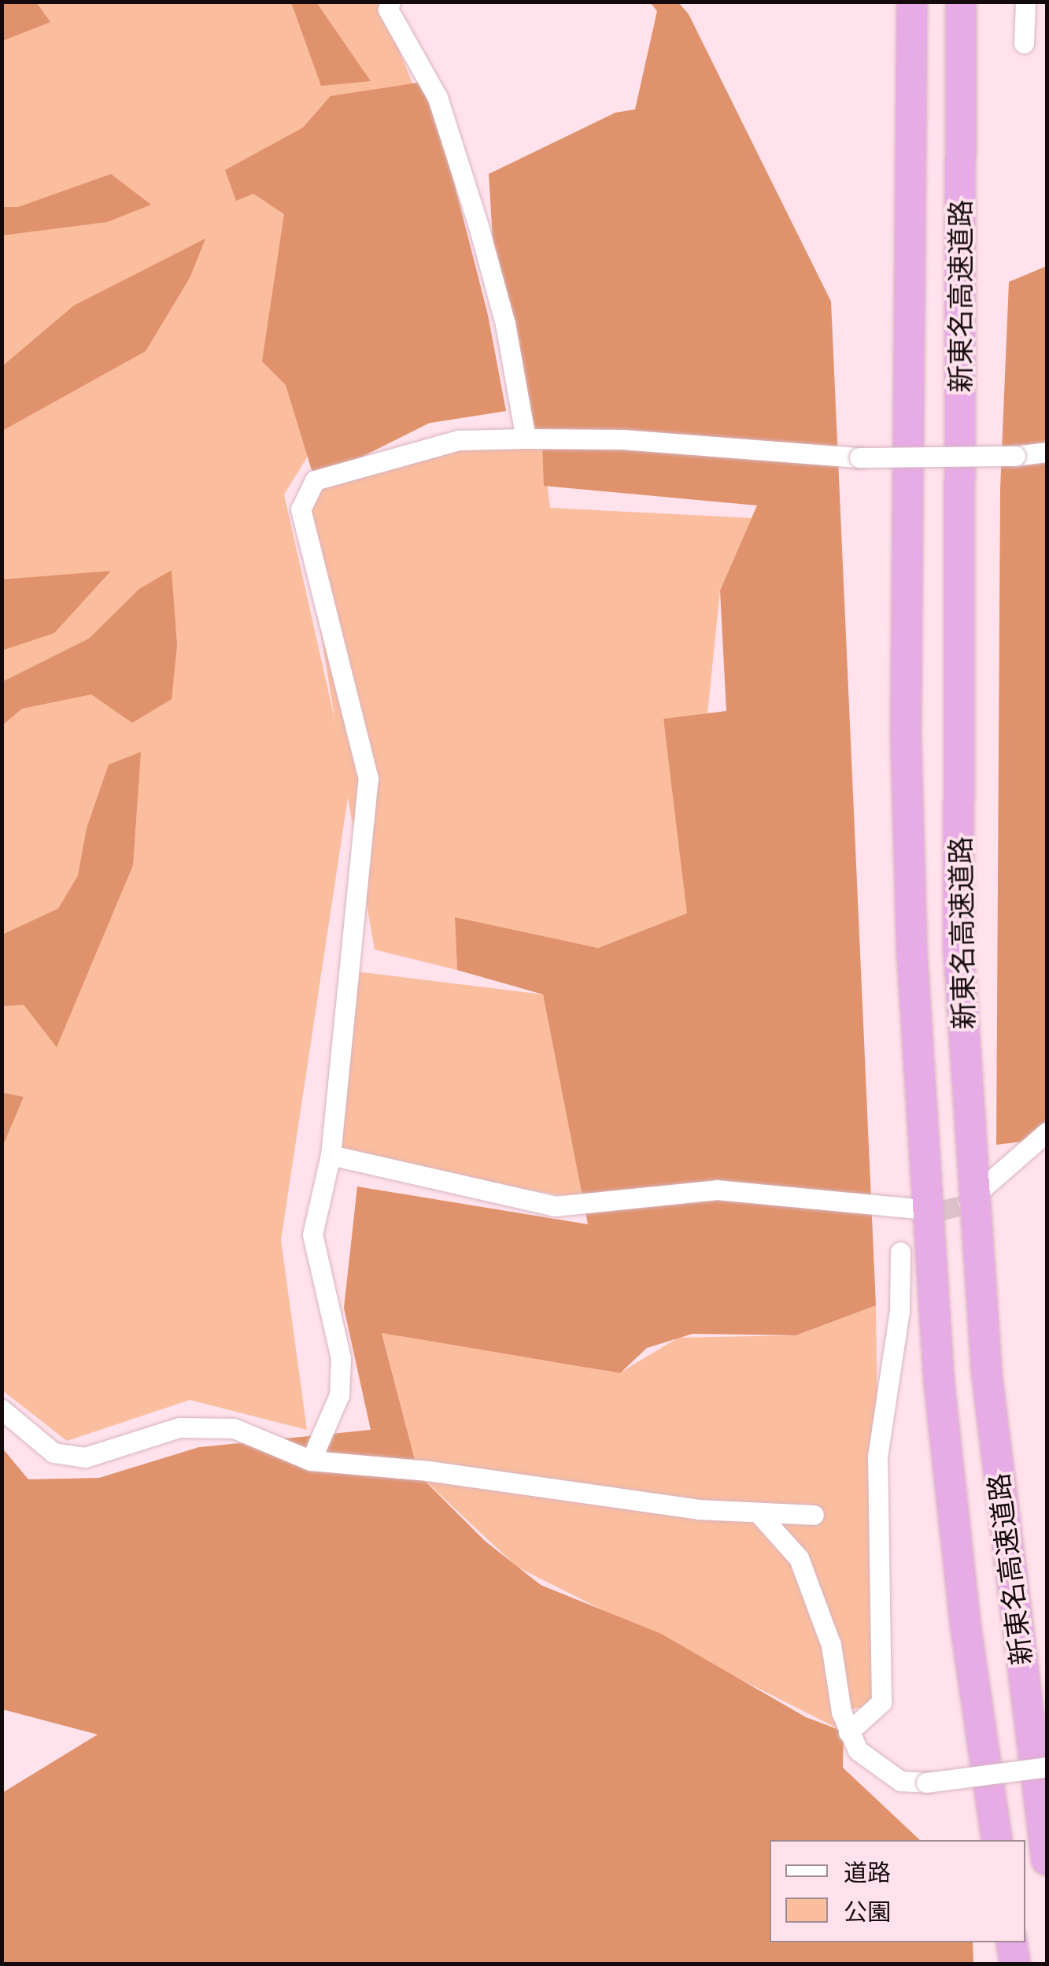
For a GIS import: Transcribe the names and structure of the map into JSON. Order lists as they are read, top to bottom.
{
  "streets": {
    "highway": ["新東名高速道路"]
  },
  "legend": ["道路", "公園"]
}
